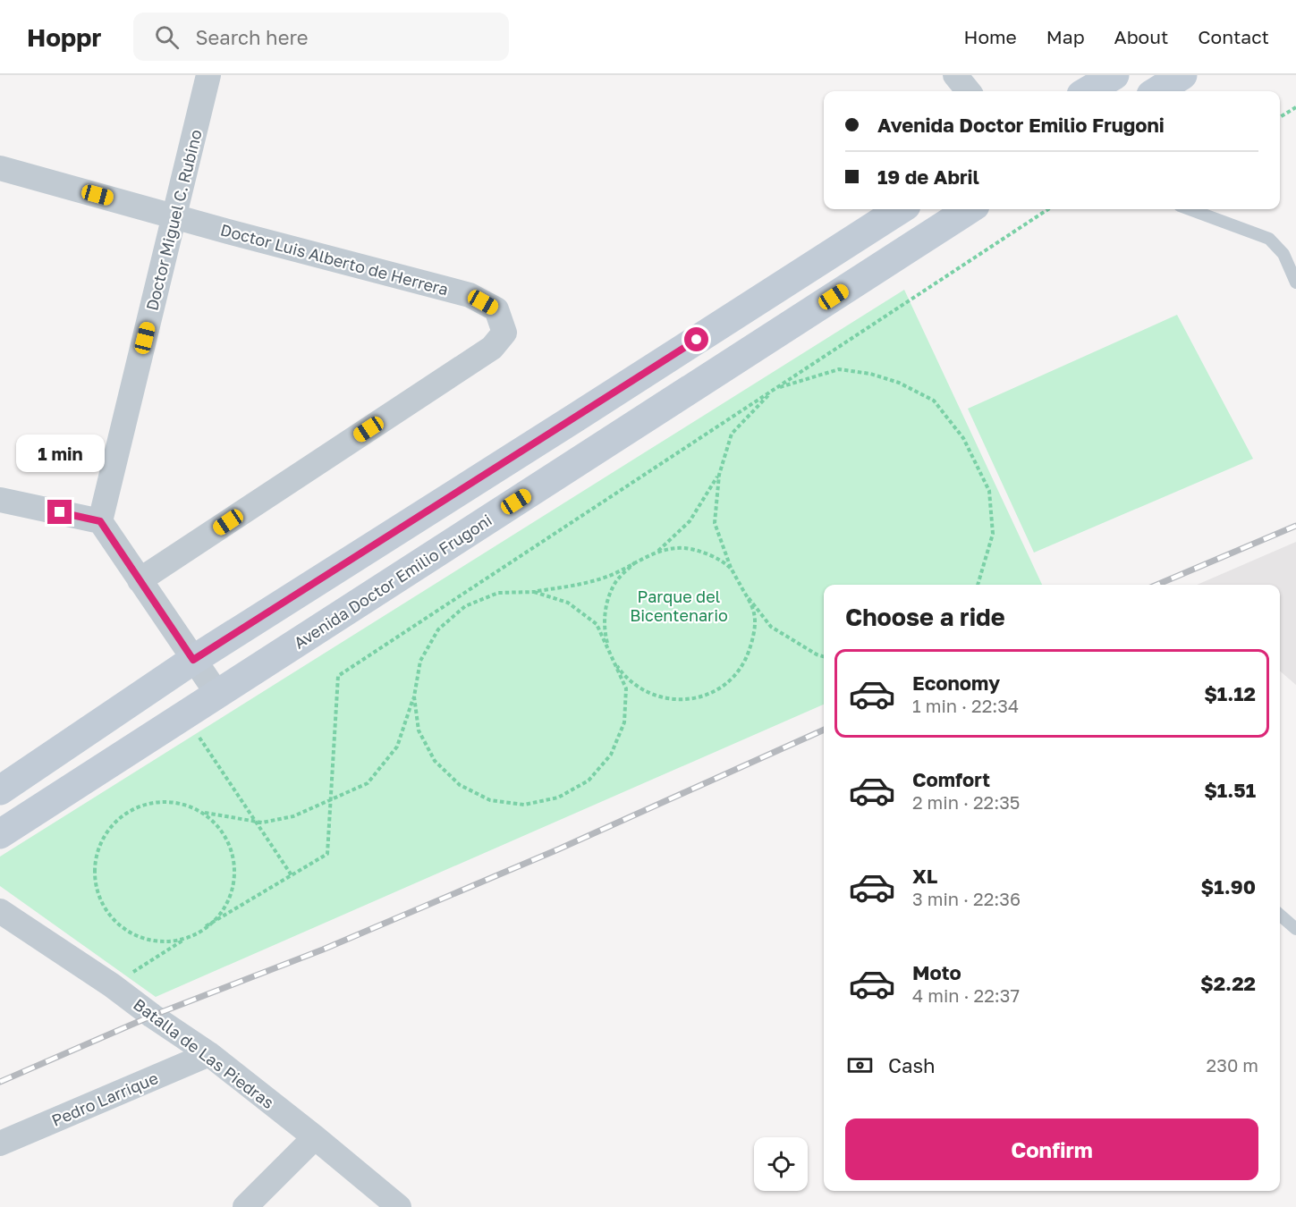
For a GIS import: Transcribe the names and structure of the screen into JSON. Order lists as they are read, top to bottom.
{
  "streets": {
    "street": [
      "Doctor Miguel C. Rubino",
      "Doctor Luis Alberto de Herrera",
      "Avenida Doctor Emilio Frugoni",
      "Batalla de Las Piedras",
      "Pedro Larrique"
    ]
  },
  "crossings": [
    ["Doctor Miguel C. Rubino", "Doctor Luis Alberto de Herrera"],
    ["Batalla de Las Piedras", "Pedro Larrique"]
  ],
  "parks": ["Parque del Bicentenario"],
  "page": {
    "header": "Hoppr",
    "search": "Search here",
    "nav": [
      "Home",
      "Map",
      "About",
      "Contact"
    ],
    "banner": ["Avenida Doctor Emilio Frugoni", "19 de Abril"],
    "bubble": "1 min",
    "heading": "Choose a ride",
    "list": [
      {
        "name": "Economy",
        "note": "1 min · 22:34",
        "value": "$1.12"
      },
      {
        "name": "Comfort",
        "note": "2 min · 22:35",
        "value": "$1.51"
      },
      {
        "name": "XL",
        "note": "3 min · 22:36",
        "value": "$1.90"
      },
      {
        "name": "Moto",
        "note": "4 min · 22:37",
        "value": "$2.22"
      }
    ],
    "pay": ["Cash", "230 m"],
    "buttons": "Confirm"
  }
}
